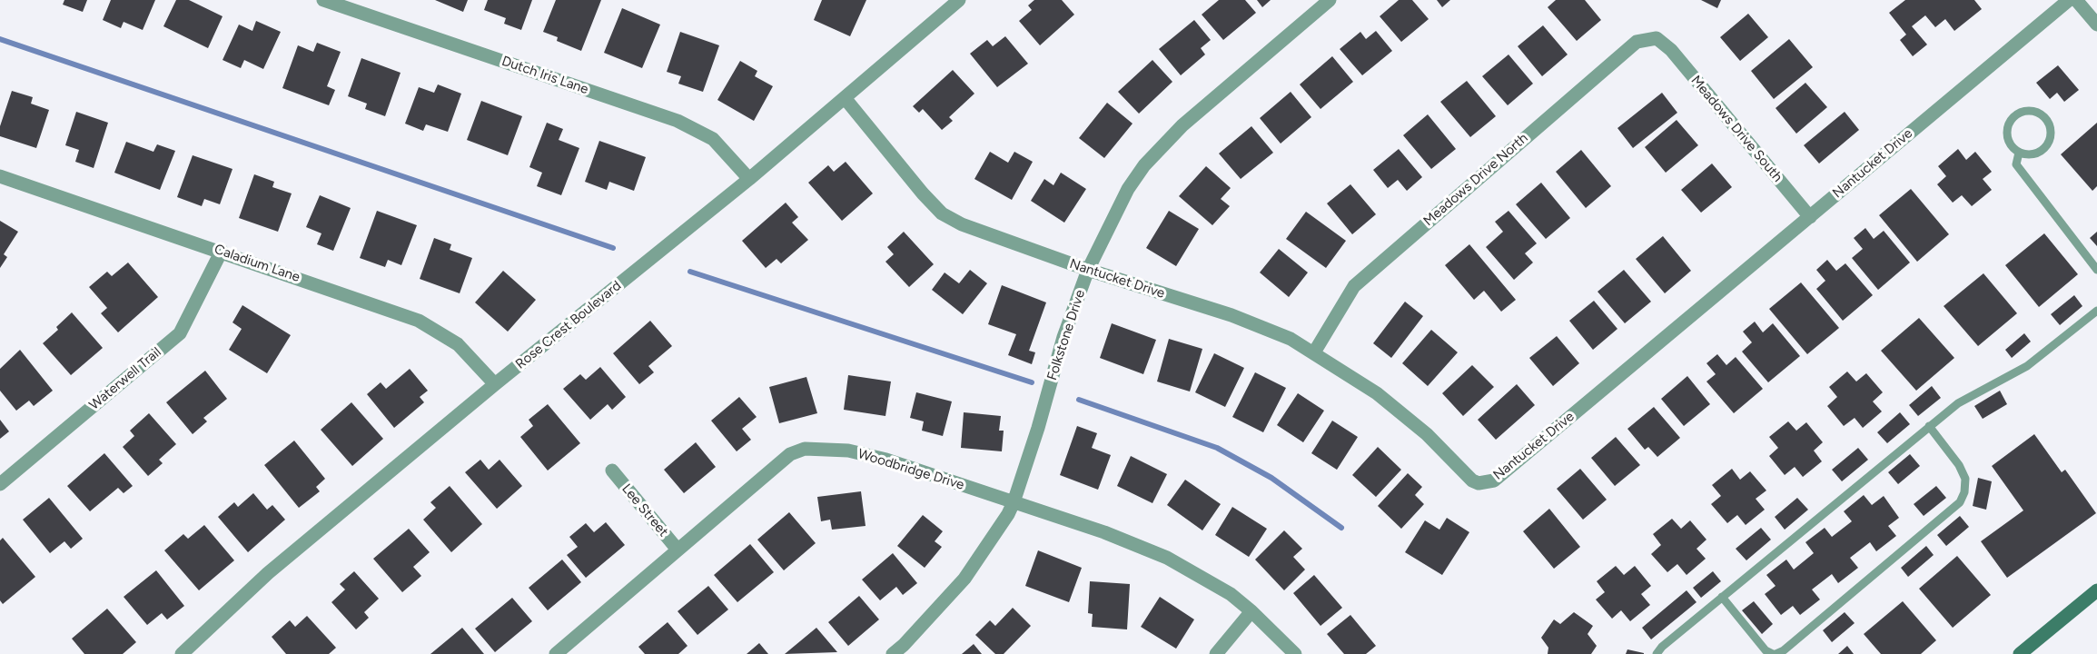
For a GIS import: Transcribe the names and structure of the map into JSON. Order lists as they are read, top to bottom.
{
  "streets": {
    "street": [
      "Dutch Iris Lane",
      "Meadows Drive South",
      "Nantucket Drive",
      "Meadows Drive North",
      "Caladium Lane",
      "Rose Crest Boulevard",
      "Folkstone Drive",
      "Waterwell Trail",
      "Woodbridge Drive",
      "Lee Street"
    ]
  },
  "crossings": [
    ["Dutch Iris Lane", "Rose Crest Boulevard"],
    ["Meadows Drive South", "Nantucket Drive"],
    ["Meadows Drive South", "Meadows Drive North"],
    ["Nantucket Drive", "Meadows Drive North"],
    ["Nantucket Drive", "Rose Crest Boulevard"],
    ["Nantucket Drive", "Folkstone Drive"],
    ["Caladium Lane", "Rose Crest Boulevard"],
    ["Caladium Lane", "Waterwell Trail"],
    ["Folkstone Drive", "Woodbridge Drive"],
    ["Woodbridge Drive", "Lee Street"]
  ]
}
